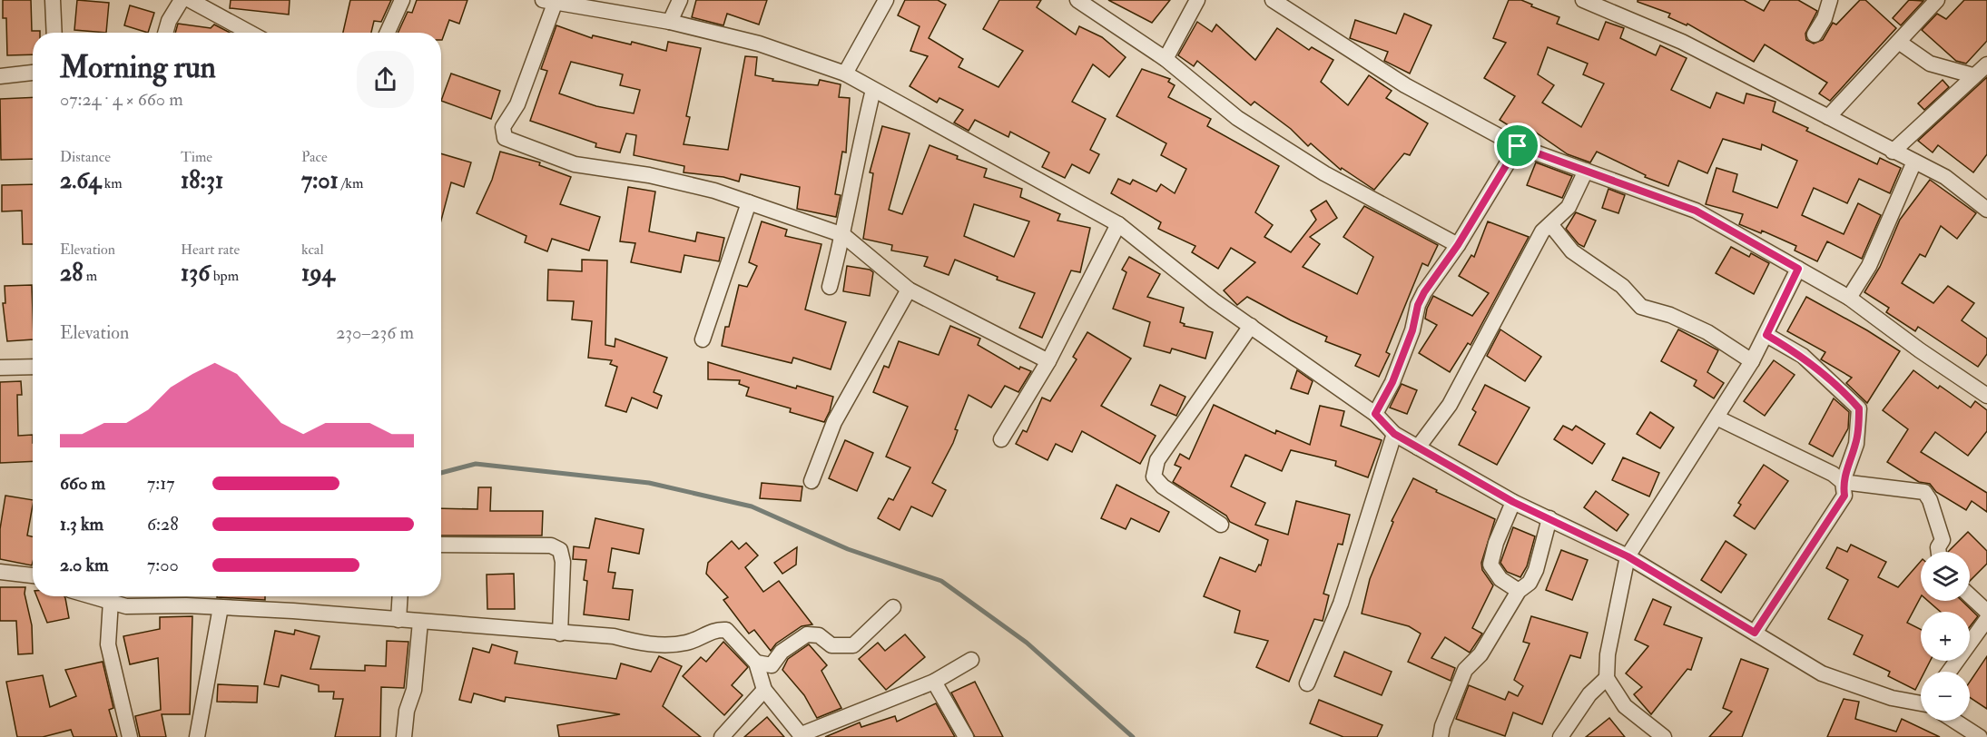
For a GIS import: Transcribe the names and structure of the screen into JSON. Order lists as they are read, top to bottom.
{
  "page": {
    "heading": ["Morning run", "07:24 · 4 × 660 m"],
    "stats": [
      ["Distance", "2.64 km"],
      ["Time", "18:31"],
      ["Pace", "7:01 /km"],
      ["Elevation", "28 m"],
      ["Heart rate", "136 bpm"],
      ["kcal", "194"]
    ],
    "chart": ["Elevation", "230–236 m"],
    "list": [
      {
        "name": "660 m",
        "note": "7:17"
      },
      {
        "name": "1.3 km",
        "note": "6:28"
      },
      {
        "name": "2.0 km",
        "note": "7:00"
      }
    ],
    "map_buttons": ["+", "−"]
  }
}
